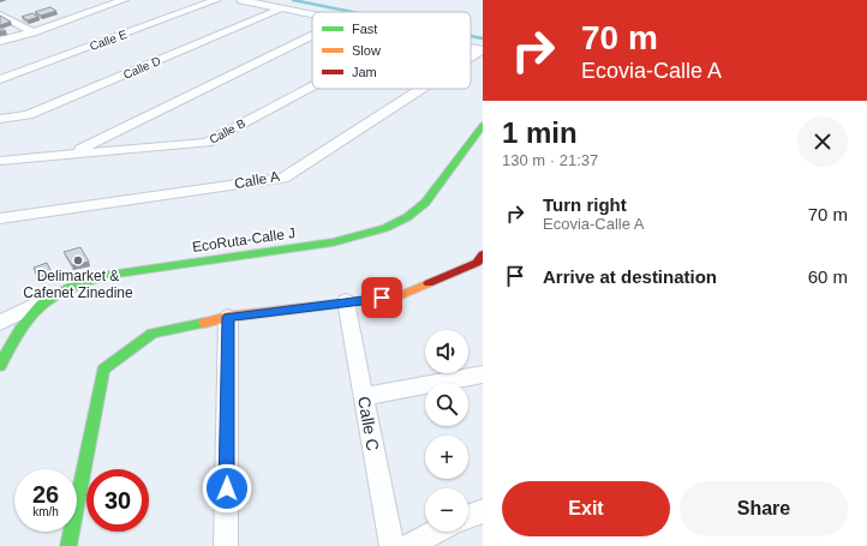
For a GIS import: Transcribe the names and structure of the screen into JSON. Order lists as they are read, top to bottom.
{
  "streets": {
    "street": [
      "Calle E",
      "Calle D",
      "Calle B",
      "Calle A",
      "EcoRuta-Calle J",
      "Calle C"
    ]
  },
  "places": ["Delimarket & Cafenet Zinedine"],
  "legend": ["Fast", "Slow", "Jam"],
  "page": {
    "turn": ["70 m", "Ecovia-Calle A"],
    "heading": ["1 min", "130 m · 21:37"],
    "list": [
      {
        "name": "Turn right",
        "note": "Ecovia-Calle A",
        "value": "70 m"
      },
      {
        "name": "Arrive at destination",
        "value": "60 m"
      }
    ],
    "map_buttons": ["+", "−"],
    "speed": "26 km/h",
    "limit": "30",
    "buttons": ["Exit", "Share"]
  }
}
